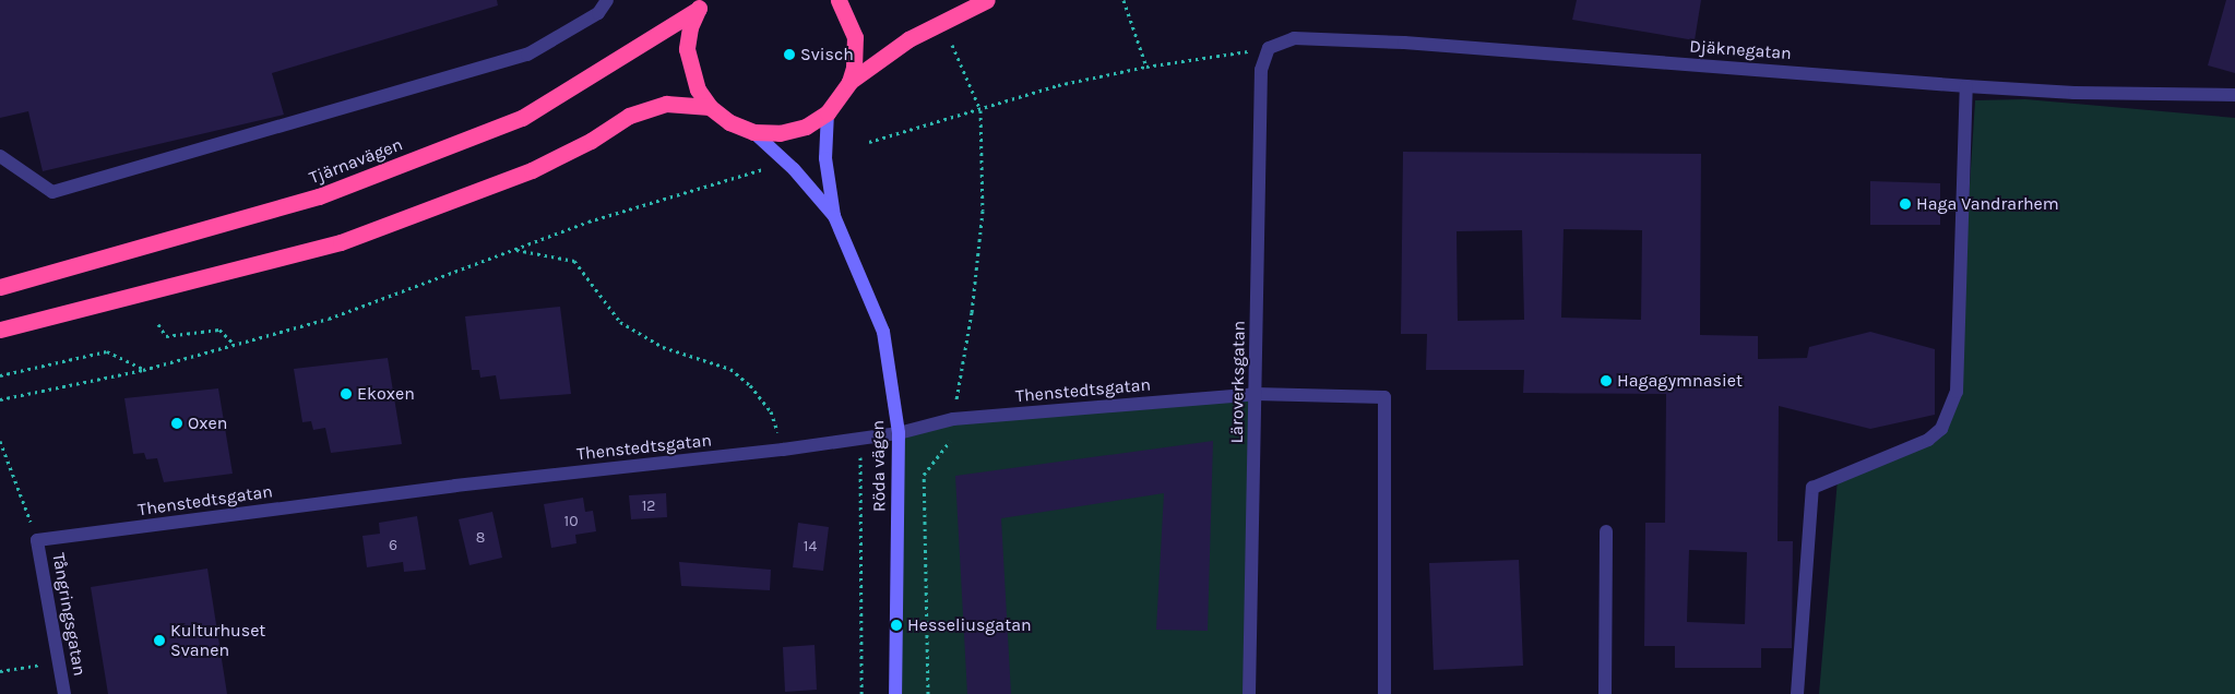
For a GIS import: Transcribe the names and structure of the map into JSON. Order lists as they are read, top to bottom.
{
  "streets": {
    "highway": ["Tjärnavägen"],
    "street": [
      "Djäknegatan",
      "Läroverksgatan",
      "Thenstedtsgatan",
      "Röda vägen",
      "Tångringsgatan"
    ]
  },
  "crossings": [
    ["Djäknegatan", "Läroverksgatan"],
    ["Läroverksgatan", "Thenstedtsgatan"],
    ["Thenstedtsgatan", "Röda vägen"],
    ["Thenstedtsgatan", "Tångringsgatan"]
  ],
  "places": [
    "Svisch",
    "Haga Vandrarhem",
    "Hagagymnasiet",
    "Ekoxen",
    "Oxen",
    "Hesseliusgatan",
    "Kulturhuset Svanen"
  ],
  "house_numbers": [
    "12",
    "10",
    "8",
    "6",
    "14"
  ]
}
